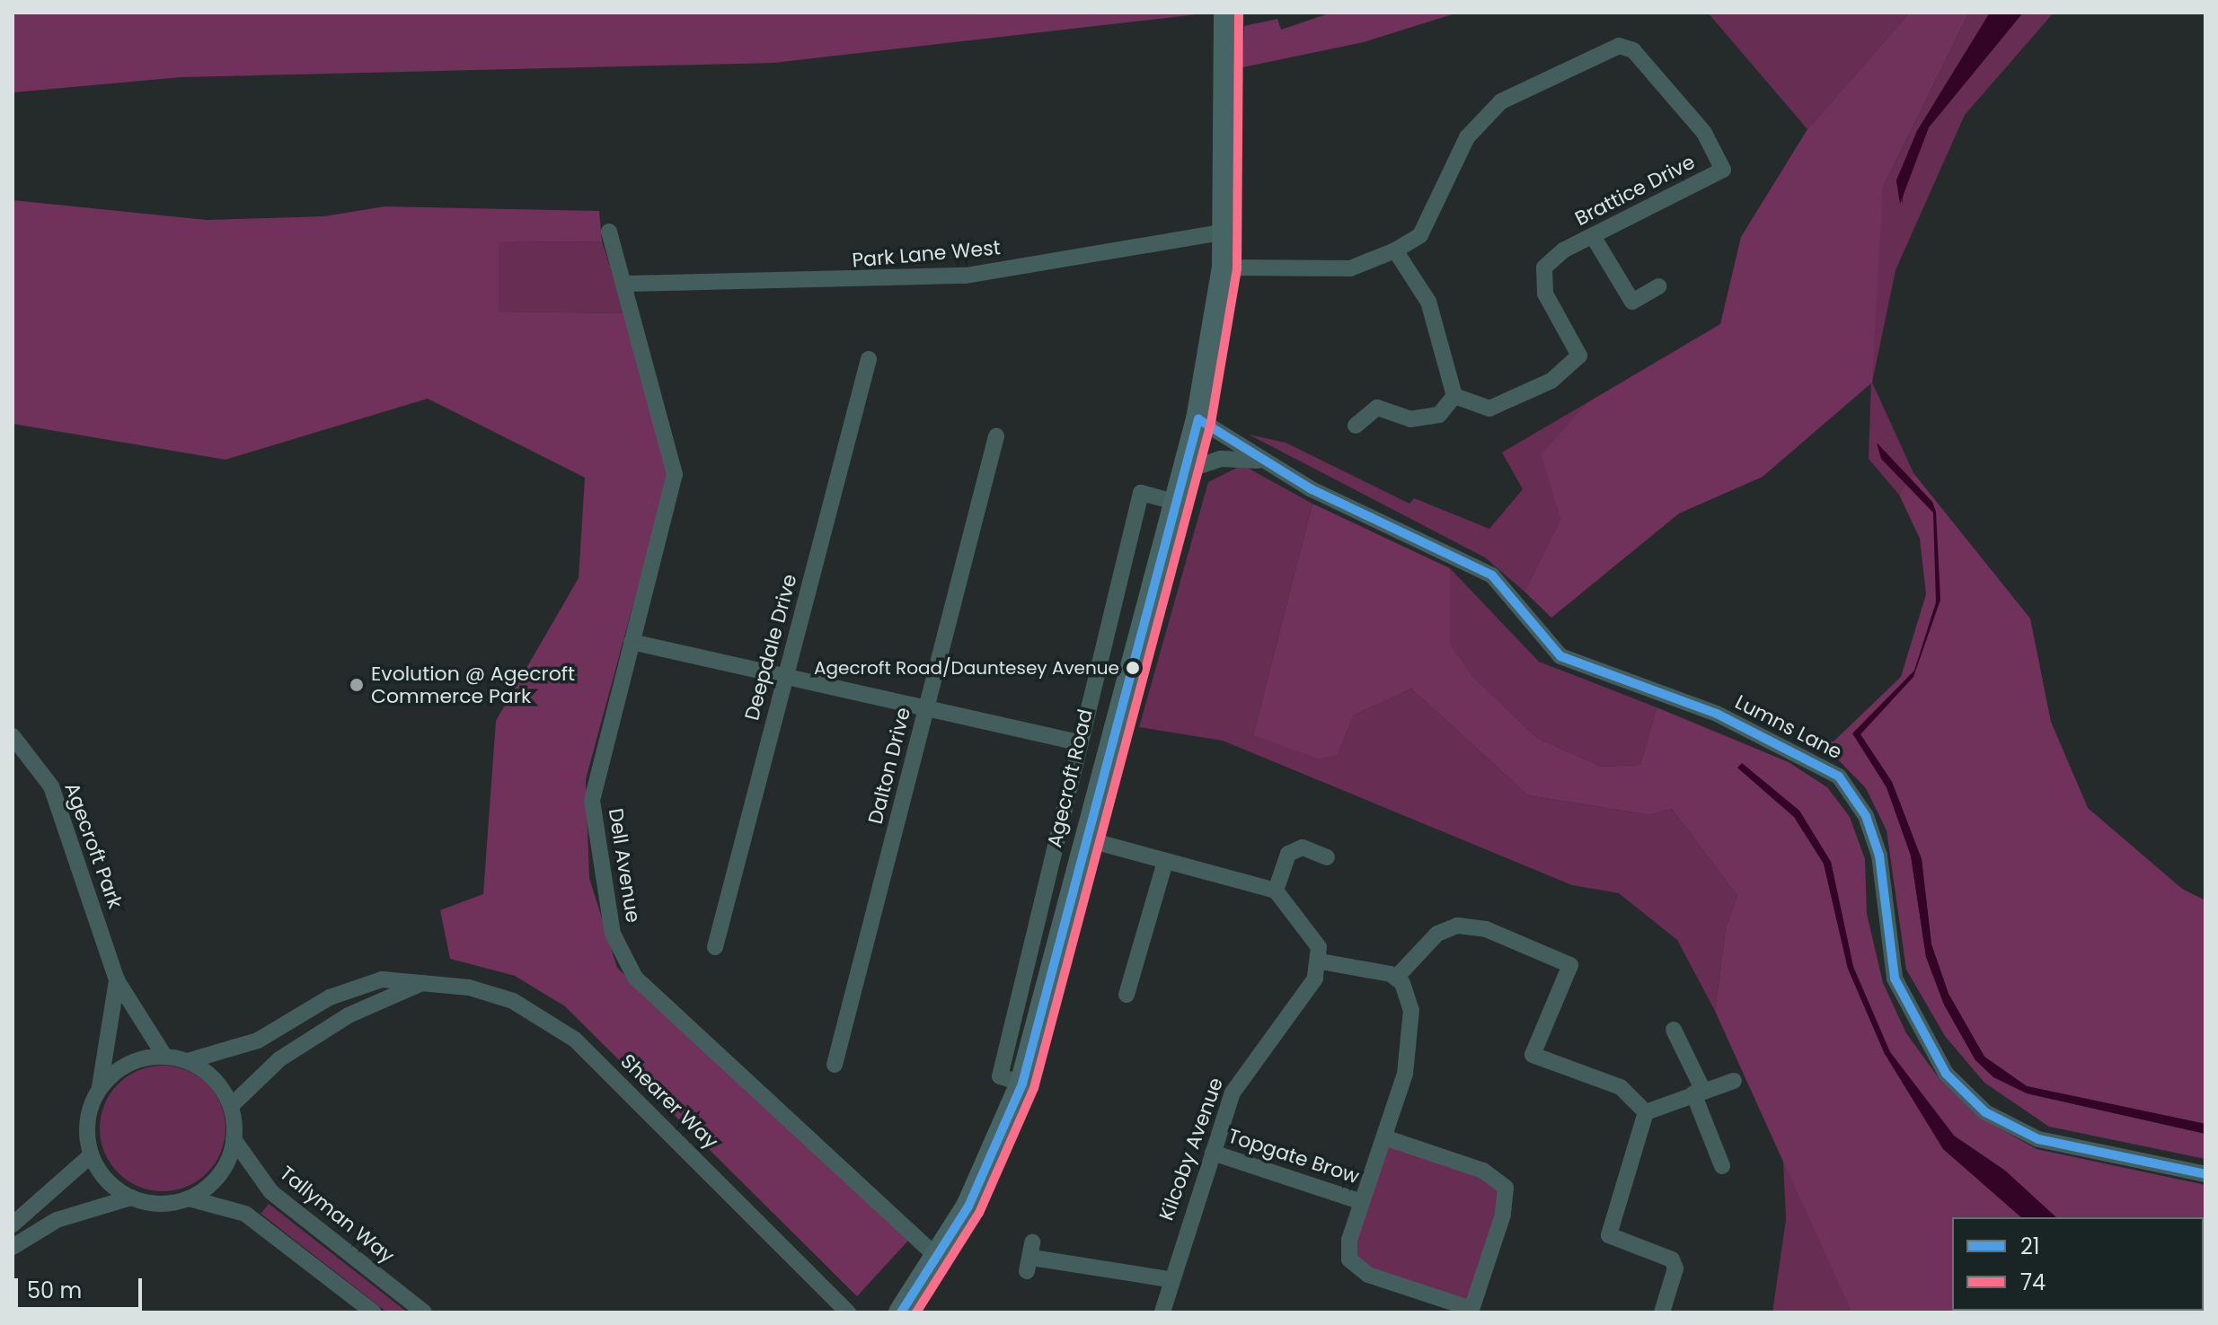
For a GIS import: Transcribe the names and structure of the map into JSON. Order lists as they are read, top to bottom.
{
  "streets": {
    "main road": ["Agecroft Road"],
    "street": [
      "Brattice Drive",
      "Park Lane West",
      "Deepdale Drive",
      "Lumns Lane",
      "Dalton Drive",
      "Agecroft Park",
      "Dell Avenue",
      "Shearer Way",
      "Kilcoby Avenue",
      "Topgate Brow",
      "Tallyman Way"
    ]
  },
  "crossings": [
    ["Brattice Drive", "Agecroft Road"],
    ["Park Lane West", "Agecroft Road"],
    ["Park Lane West", "Dell Avenue"],
    ["Lumns Lane", "Agecroft Road"],
    ["Agecroft Road", "Dell Avenue"],
    ["Shearer Way", "Tallyman Way"],
    ["Kilcoby Avenue", "Topgate Brow"]
  ],
  "places": ["Agecroft Road/Dauntesey Avenue", "Evolution @ Agecroft Commerce Park"],
  "lines": ["transit line 74", "transit line 21"],
  "legend": ["21", "74"],
  "scale_bar": "50 m"
}
